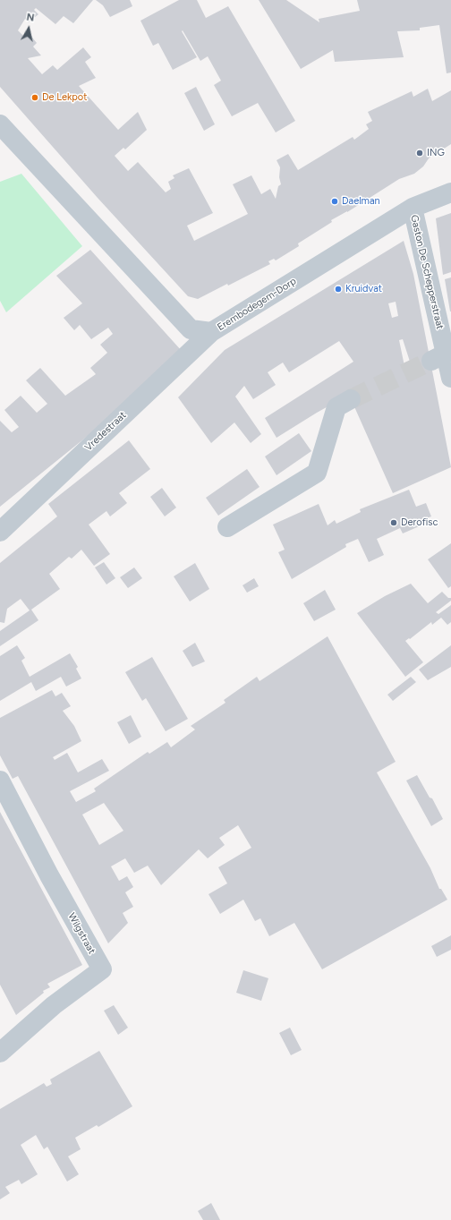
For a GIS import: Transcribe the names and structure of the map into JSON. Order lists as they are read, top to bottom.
{
  "streets": {
    "street": [
      "Gaston De Schepperstraat",
      "Erembodegem-Dorp",
      "Vredestraat",
      "Wilgstraat"
    ]
  },
  "crossings": [
    ["Gaston De Schepperstraat", "Erembodegem-Dorp"],
    ["Erembodegem-Dorp", "Vredestraat"]
  ],
  "places": [
    "De Lekpot",
    "ING",
    "Daelman",
    "Kruidvat",
    "Derofisc"
  ],
  "north": "top"
}
